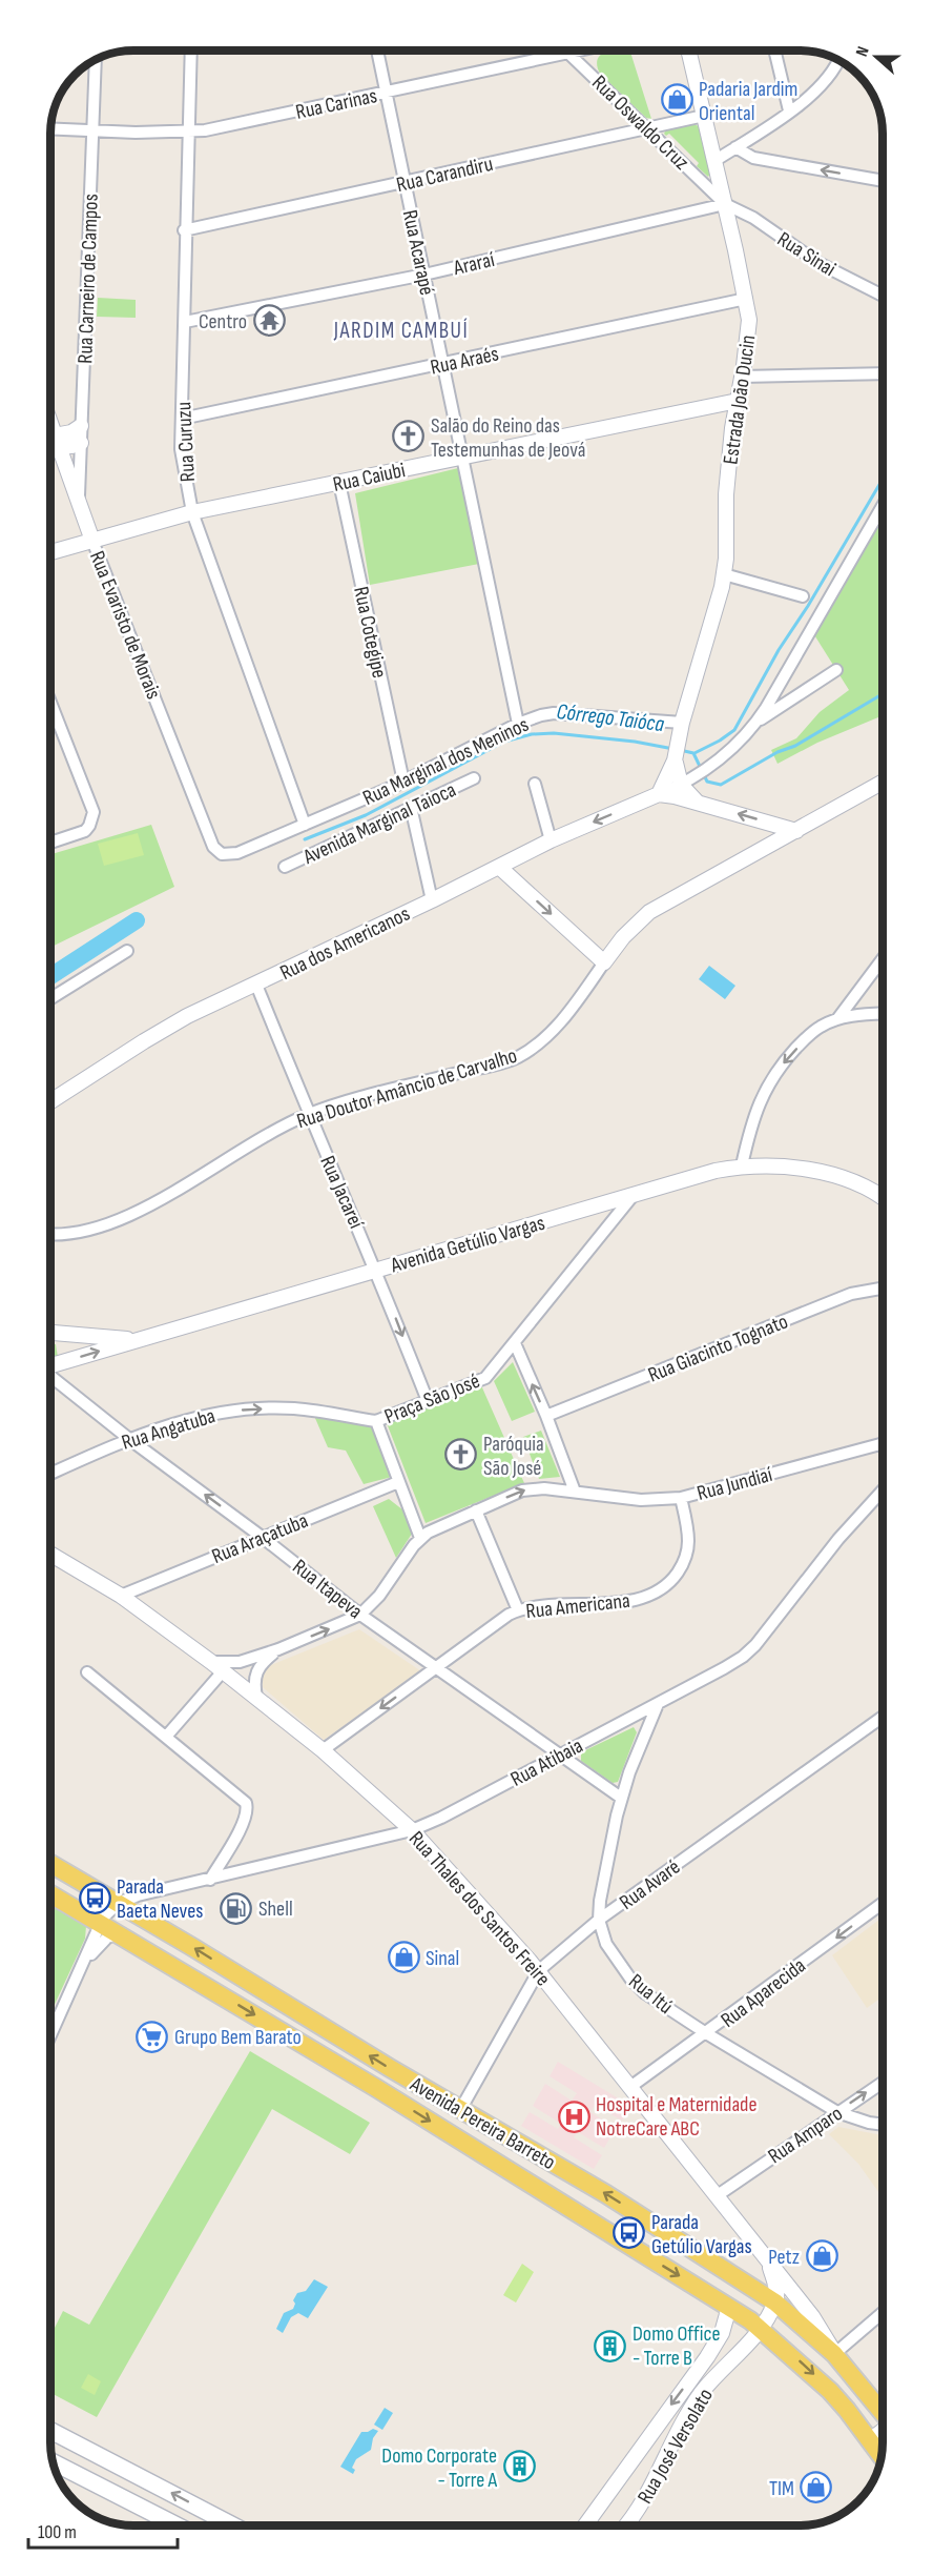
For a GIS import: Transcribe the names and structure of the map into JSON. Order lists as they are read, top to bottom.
{
  "streets": {
    "main road": ["Avenida Pereira Barreto"],
    "street": [
      "Rua Carinas",
      "Rua Oswaldo Cruz",
      "Rua Carandiru",
      "Rua Acarapé",
      "Rua Sinai",
      "Araraí",
      "Rua Carneiro de Campos",
      "Rua Araés",
      "Estrada João Ducin",
      "Rua Curuzu",
      "Rua Caiubi",
      "Rua Evaristo de Morais",
      "Rua Cotegipe",
      "Rua Marginal dos Meninos",
      "Avenida Marginal Taioca",
      "Rua dos Americanos",
      "Rua Doutor Amâncio de Carvalho",
      "Rua Jacareí",
      "Avenida Getúlio Vargas",
      "Rua Giacinto Tognato",
      "Praça São José",
      "Rua Angatuba",
      "Rua Jundiaí",
      "Rua Araçatuba",
      "Rua Itapeva",
      "Rua Americana",
      "Rua Atibaia",
      "Rua Avaré",
      "Rua Thales dos Santos Freire",
      "Rua Aparecida",
      "Rua Itú",
      "Rua Amparo",
      "Rua José Versolato"
    ]
  },
  "crossings": [
    ["Rua Carinas", "Rua Oswaldo Cruz"],
    ["Rua Carinas", "Rua Acarapé"],
    ["Rua Carinas", "Rua Carneiro de Campos"],
    ["Rua Carinas", "Rua Curuzu"],
    ["Rua Oswaldo Cruz", "Rua Carandiru"],
    ["Rua Oswaldo Cruz", "Rua Sinai"],
    ["Rua Oswaldo Cruz", "Araraí"],
    ["Rua Oswaldo Cruz", "Estrada João Ducin"],
    ["Rua Carandiru", "Rua Acarapé"],
    ["Rua Carandiru", "Estrada João Ducin"],
    ["Rua Carandiru", "Rua Curuzu"],
    ["Rua Acarapé", "Araraí"],
    ["Rua Acarapé", "Rua Araés"],
    ["Rua Acarapé", "Rua Caiubi"],
    ["Rua Acarapé", "Rua Marginal dos Meninos"],
    ["Rua Sinai", "Araraí"],
    ["Rua Sinai", "Estrada João Ducin"],
    ["Araraí", "Estrada João Ducin"],
    ["Araraí", "Rua Curuzu"],
    ["Rua Carneiro de Campos", "Rua Evaristo de Morais"],
    ["Rua Araés", "Estrada João Ducin"],
    ["Rua Araés", "Rua Curuzu"],
    ["Estrada João Ducin", "Rua Caiubi"],
    ["Estrada João Ducin", "Rua Marginal dos Meninos"],
    ["Estrada João Ducin", "Rua dos Americanos"],
    ["Rua Curuzu", "Rua Caiubi"],
    ["Rua Curuzu", "Rua Marginal dos Meninos"],
    ["Rua Caiubi", "Rua Evaristo de Morais"],
    ["Rua Caiubi", "Rua Cotegipe"],
    ["Rua Evaristo de Morais", "Rua Marginal dos Meninos"],
    ["Rua Cotegipe", "Rua Marginal dos Meninos"],
    ["Rua dos Americanos", "Rua Jacareí"],
    ["Rua Doutor Amâncio de Carvalho", "Rua Jacareí"],
    ["Rua Jacareí", "Avenida Getúlio Vargas"],
    ["Rua Jacareí", "Praça São José"],
    ["Avenida Getúlio Vargas", "Praça São José"],
    ["Praça São José", "Rua Angatuba"],
    ["Praça São José", "Rua Araçatuba"],
    ["Rua Angatuba", "Rua Itapeva"],
    ["Rua Jundiaí", "Rua Americana"],
    ["Rua Araçatuba", "Rua Itapeva"],
    ["Rua Araçatuba", "Rua Thales dos Santos Freire"],
    ["Rua Itapeva", "Rua Americana"],
    ["Rua Itapeva", "Rua Atibaia"],
    ["Rua Itapeva", "Rua Itú"],
    ["Rua Americana", "Rua Thales dos Santos Freire"],
    ["Rua Atibaia", "Rua Thales dos Santos Freire"],
    ["Rua Atibaia", "Rua Itú"],
    ["Rua Atibaia", "Avenida Pereira Barreto"],
    ["Rua Avaré", "Rua Thales dos Santos Freire"],
    ["Rua Avaré", "Rua Itú"],
    ["Rua Avaré", "Avenida Pereira Barreto"],
    ["Rua Thales dos Santos Freire", "Rua Aparecida"],
    ["Rua Thales dos Santos Freire", "Avenida Pereira Barreto"],
    ["Rua Thales dos Santos Freire", "Rua Amparo"],
    ["Rua Aparecida", "Rua Itú"],
    ["Rua Itú", "Rua Amparo"],
    ["Avenida Pereira Barreto", "Rua José Versolato"]
  ],
  "one_way": ["Rua Angatuba", "Rua Aparecida"],
  "districts": ["JARDIM CAMBUÍ"],
  "water": ["Córrego Taióca"],
  "places": {
    "shop": [
      "Padaria Jardim Oriental",
      "Sinal",
      "Petz",
      "TIM"
    ],
    "temple": ["Centro"],
    "church": ["Salão do Reino das Testemunhas de Jeová", "Paróquia São José"],
    "bus stop": ["Parada Baeta Neves", "Parada Getúlio Vargas"],
    "fuel station": ["Shell"],
    "supermarket": ["Grupo Bem Barato"],
    "hospital": ["Hospital e Maternidade NotreCare ABC"],
    "building": ["Domo Office - Torre B", "Domo Corporate - Torre A"]
  },
  "scale_bar": "100 m",
  "north": "left"
}
